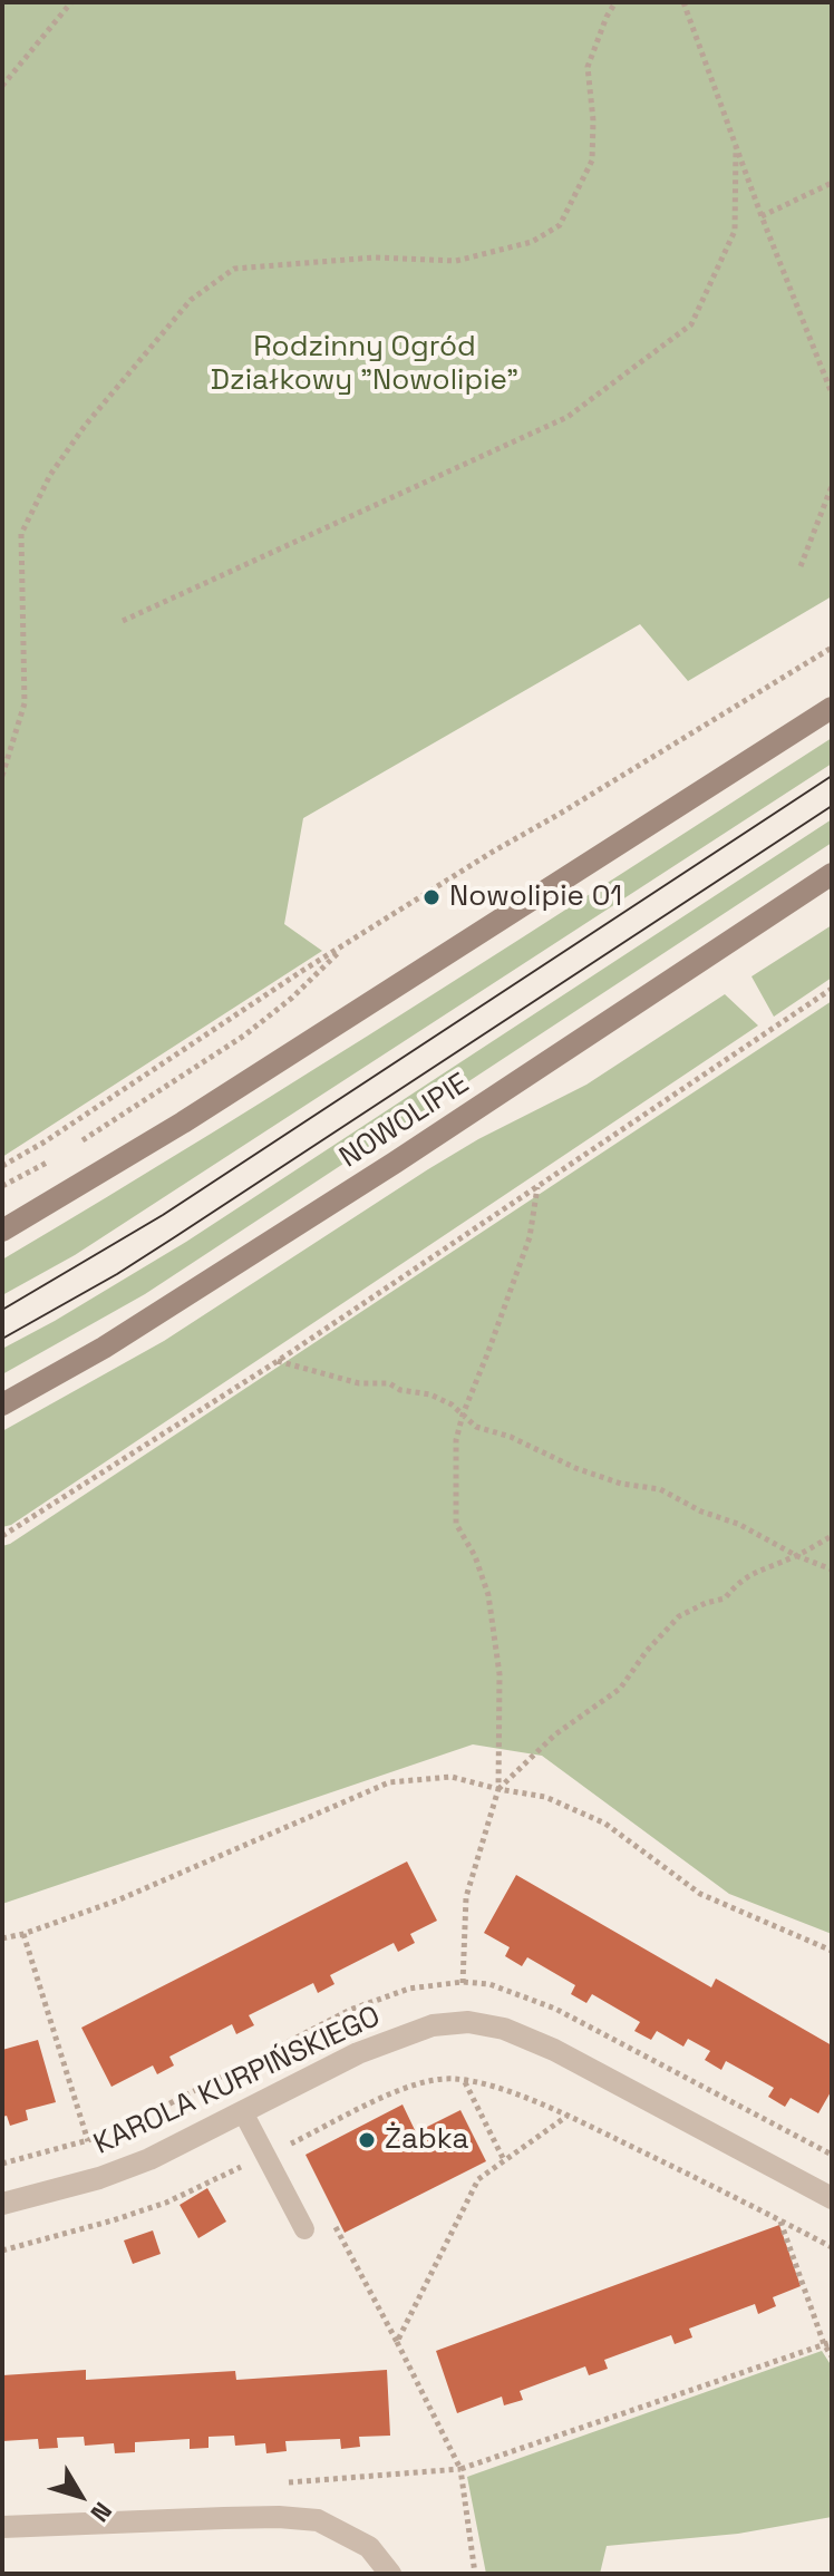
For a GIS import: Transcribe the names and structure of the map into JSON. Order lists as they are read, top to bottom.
{
  "streets": {
    "main road": ["NOWOLIPIE"],
    "street": ["KAROLA KURPIŃSKIEGO"]
  },
  "parks": ["Rodzinny Ogród Działkowy \"Nowolipie\""],
  "places": ["Nowolipie 01", "Żabka"],
  "north": "bottom right"
}
